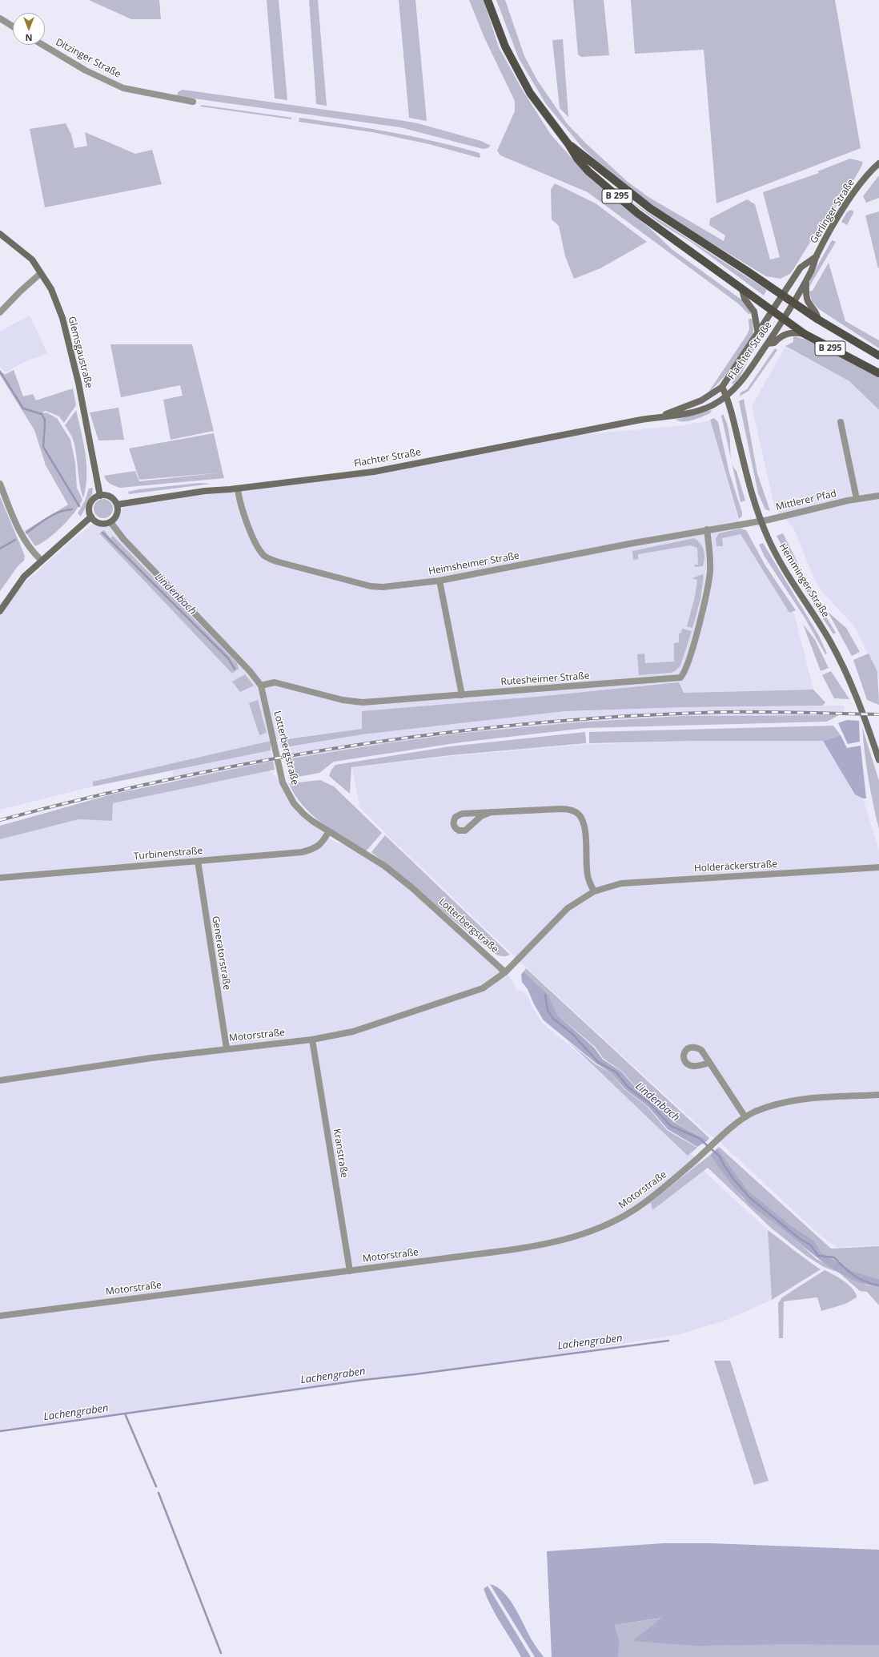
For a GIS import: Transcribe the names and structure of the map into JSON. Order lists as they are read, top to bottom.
{
  "streets": {
    "main road": [
      "B 295",
      "Gerlinger Straße",
      "Flachter Straße",
      "Glemsgaustraße",
      "Hemminger Straße"
    ],
    "street": [
      "Ditzinger Straße",
      "Mittlerer Pfad",
      "Heimsheimer Straße",
      "Rutesheimer Straße",
      "Lotterbergstraße",
      "Turbinenstraße",
      "Holderäckerstraße",
      "Generatorstraße",
      "Motorstraße",
      "Kranstraße"
    ]
  },
  "crossings": [
    ["B 295", "Gerlinger Straße"],
    ["B 295", "Flachter Straße"],
    ["Gerlinger Straße", "Flachter Straße"],
    ["Flachter Straße", "Glemsgaustraße"],
    ["Flachter Straße", "Heimsheimer Straße"],
    ["Flachter Straße", "Hemminger Straße"],
    ["Flachter Straße", "Lotterbergstraße"],
    ["Glemsgaustraße", "Lotterbergstraße"],
    ["Mittlerer Pfad", "Heimsheimer Straße"],
    ["Mittlerer Pfad", "Hemminger Straße"],
    ["Heimsheimer Straße", "Hemminger Straße"],
    ["Heimsheimer Straße", "Rutesheimer Straße"],
    ["Rutesheimer Straße", "Lotterbergstraße"],
    ["Lotterbergstraße", "Turbinenstraße"],
    ["Lotterbergstraße", "Holderäckerstraße"],
    ["Lotterbergstraße", "Motorstraße"],
    ["Turbinenstraße", "Generatorstraße"],
    ["Holderäckerstraße", "Motorstraße"],
    ["Generatorstraße", "Motorstraße"],
    ["Motorstraße", "Kranstraße"]
  ],
  "water": ["Lindenbach", "Lachengraben"],
  "north": "bottom"
}
